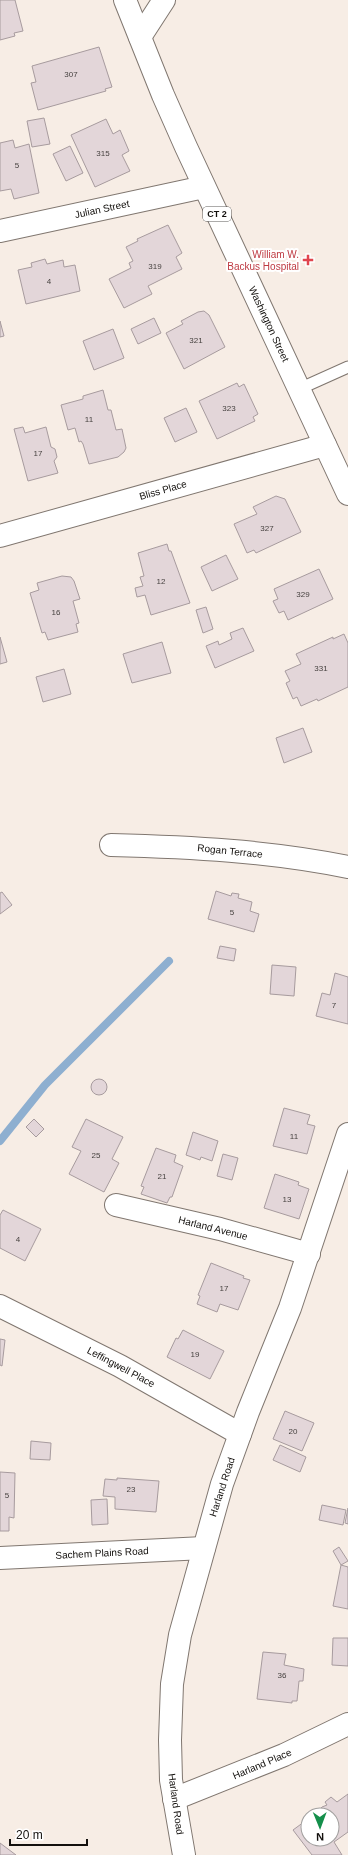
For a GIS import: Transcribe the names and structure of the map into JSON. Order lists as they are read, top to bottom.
{
  "streets": {
    "main road": [
      "Julian Street",
      "CT 2",
      "Washington Street",
      "Bliss Place",
      "Rogan Terrace",
      "Harland Avenue",
      "Leffingwell Place",
      "Harland Road",
      "Sachem Plains Road",
      "Harland Place"
    ]
  },
  "crossings": [
    ["Julian Street", "Washington Street"],
    ["Washington Street", "Bliss Place"],
    ["Harland Avenue", "Harland Road"],
    ["Leffingwell Place", "Harland Road"],
    ["Harland Road", "Sachem Plains Road"],
    ["Harland Road", "Harland Place"]
  ],
  "places": {
    "health": ["William W. Backus Hospital"]
  },
  "house_numbers": [
    "307",
    "315",
    "5",
    "319",
    "4",
    "321",
    "323",
    "11",
    "17",
    "327",
    "12",
    "329",
    "16",
    "331",
    "5",
    "7",
    "11",
    "25",
    "21",
    "13",
    "4",
    "17",
    "19",
    "20",
    "23",
    "5",
    "36"
  ],
  "scale_bar": "20 m",
  "north": "bottom"
}
